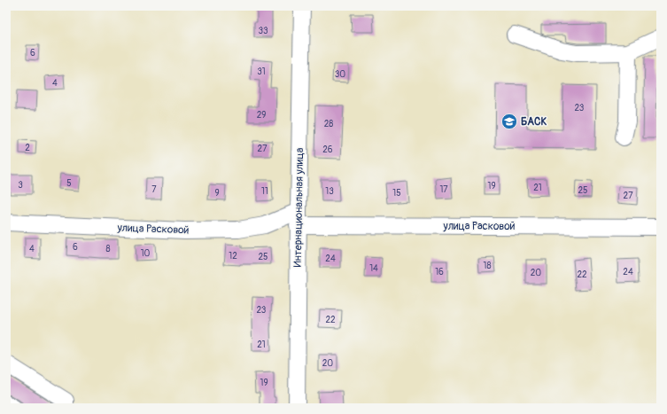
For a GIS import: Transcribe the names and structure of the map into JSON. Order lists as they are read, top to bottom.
{
  "streets": {
    "street": ["Интернациональная улица", "улица Расковой"]
  },
  "crossings": [
    ["Интернациональная улица", "улица Расковой"]
  ],
  "places": {
    "school or university": ["БАСК"]
  },
  "house_numbers": [
    "33",
    "6",
    "31",
    "30",
    "4",
    "23",
    "29",
    "28",
    "2",
    "27",
    "26",
    "5",
    "3",
    "19",
    "21",
    "7",
    "17",
    "25",
    "11",
    "13",
    "9",
    "15",
    "27",
    "6",
    "4",
    "8",
    "10",
    "12",
    "25",
    "24",
    "18",
    "14",
    "16",
    "24",
    "20",
    "22",
    "23",
    "22",
    "21",
    "20",
    "19"
  ]
}
